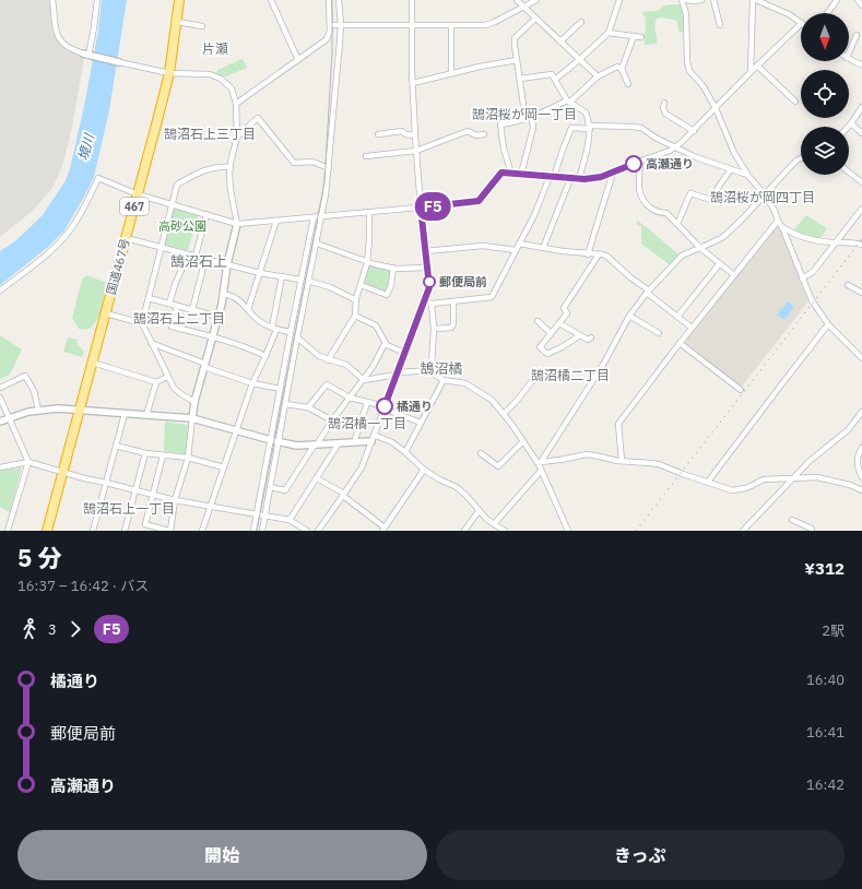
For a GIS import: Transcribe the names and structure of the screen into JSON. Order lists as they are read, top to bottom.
{
  "streets": {
    "highway": ["467", "国道467号"]
  },
  "districts": [
    "片瀬",
    "鵠沼桜が岡一丁目",
    "鵠沼石上三丁目",
    "鵠沼桜が岡四丁目",
    "鵠沼石上",
    "鵠沼石上二丁目",
    "鵠沼橘",
    "鵠沼橘二丁目",
    "鵠沼橘一丁目",
    "鵠沼石上一丁目"
  ],
  "water": ["境川"],
  "parks": ["高砂公園"],
  "places": ["高瀬通り", "郵便局前", "橘通り"],
  "lines": ["bus line F5"],
  "north": "bottom",
  "page": {
    "on_map": "F5",
    "heading": ["5 分", "16:37 – 16:42 · バス", "¥312"],
    "legs": ["3", "F5", "2駅"],
    "list": [
      {
        "name": "橘通り",
        "value": "16:40"
      },
      {
        "name": "郵便局前",
        "value": "16:41"
      },
      {
        "name": "高瀬通り",
        "value": "16:42"
      }
    ],
    "buttons": ["開始", "きっぷ"]
  }
}
